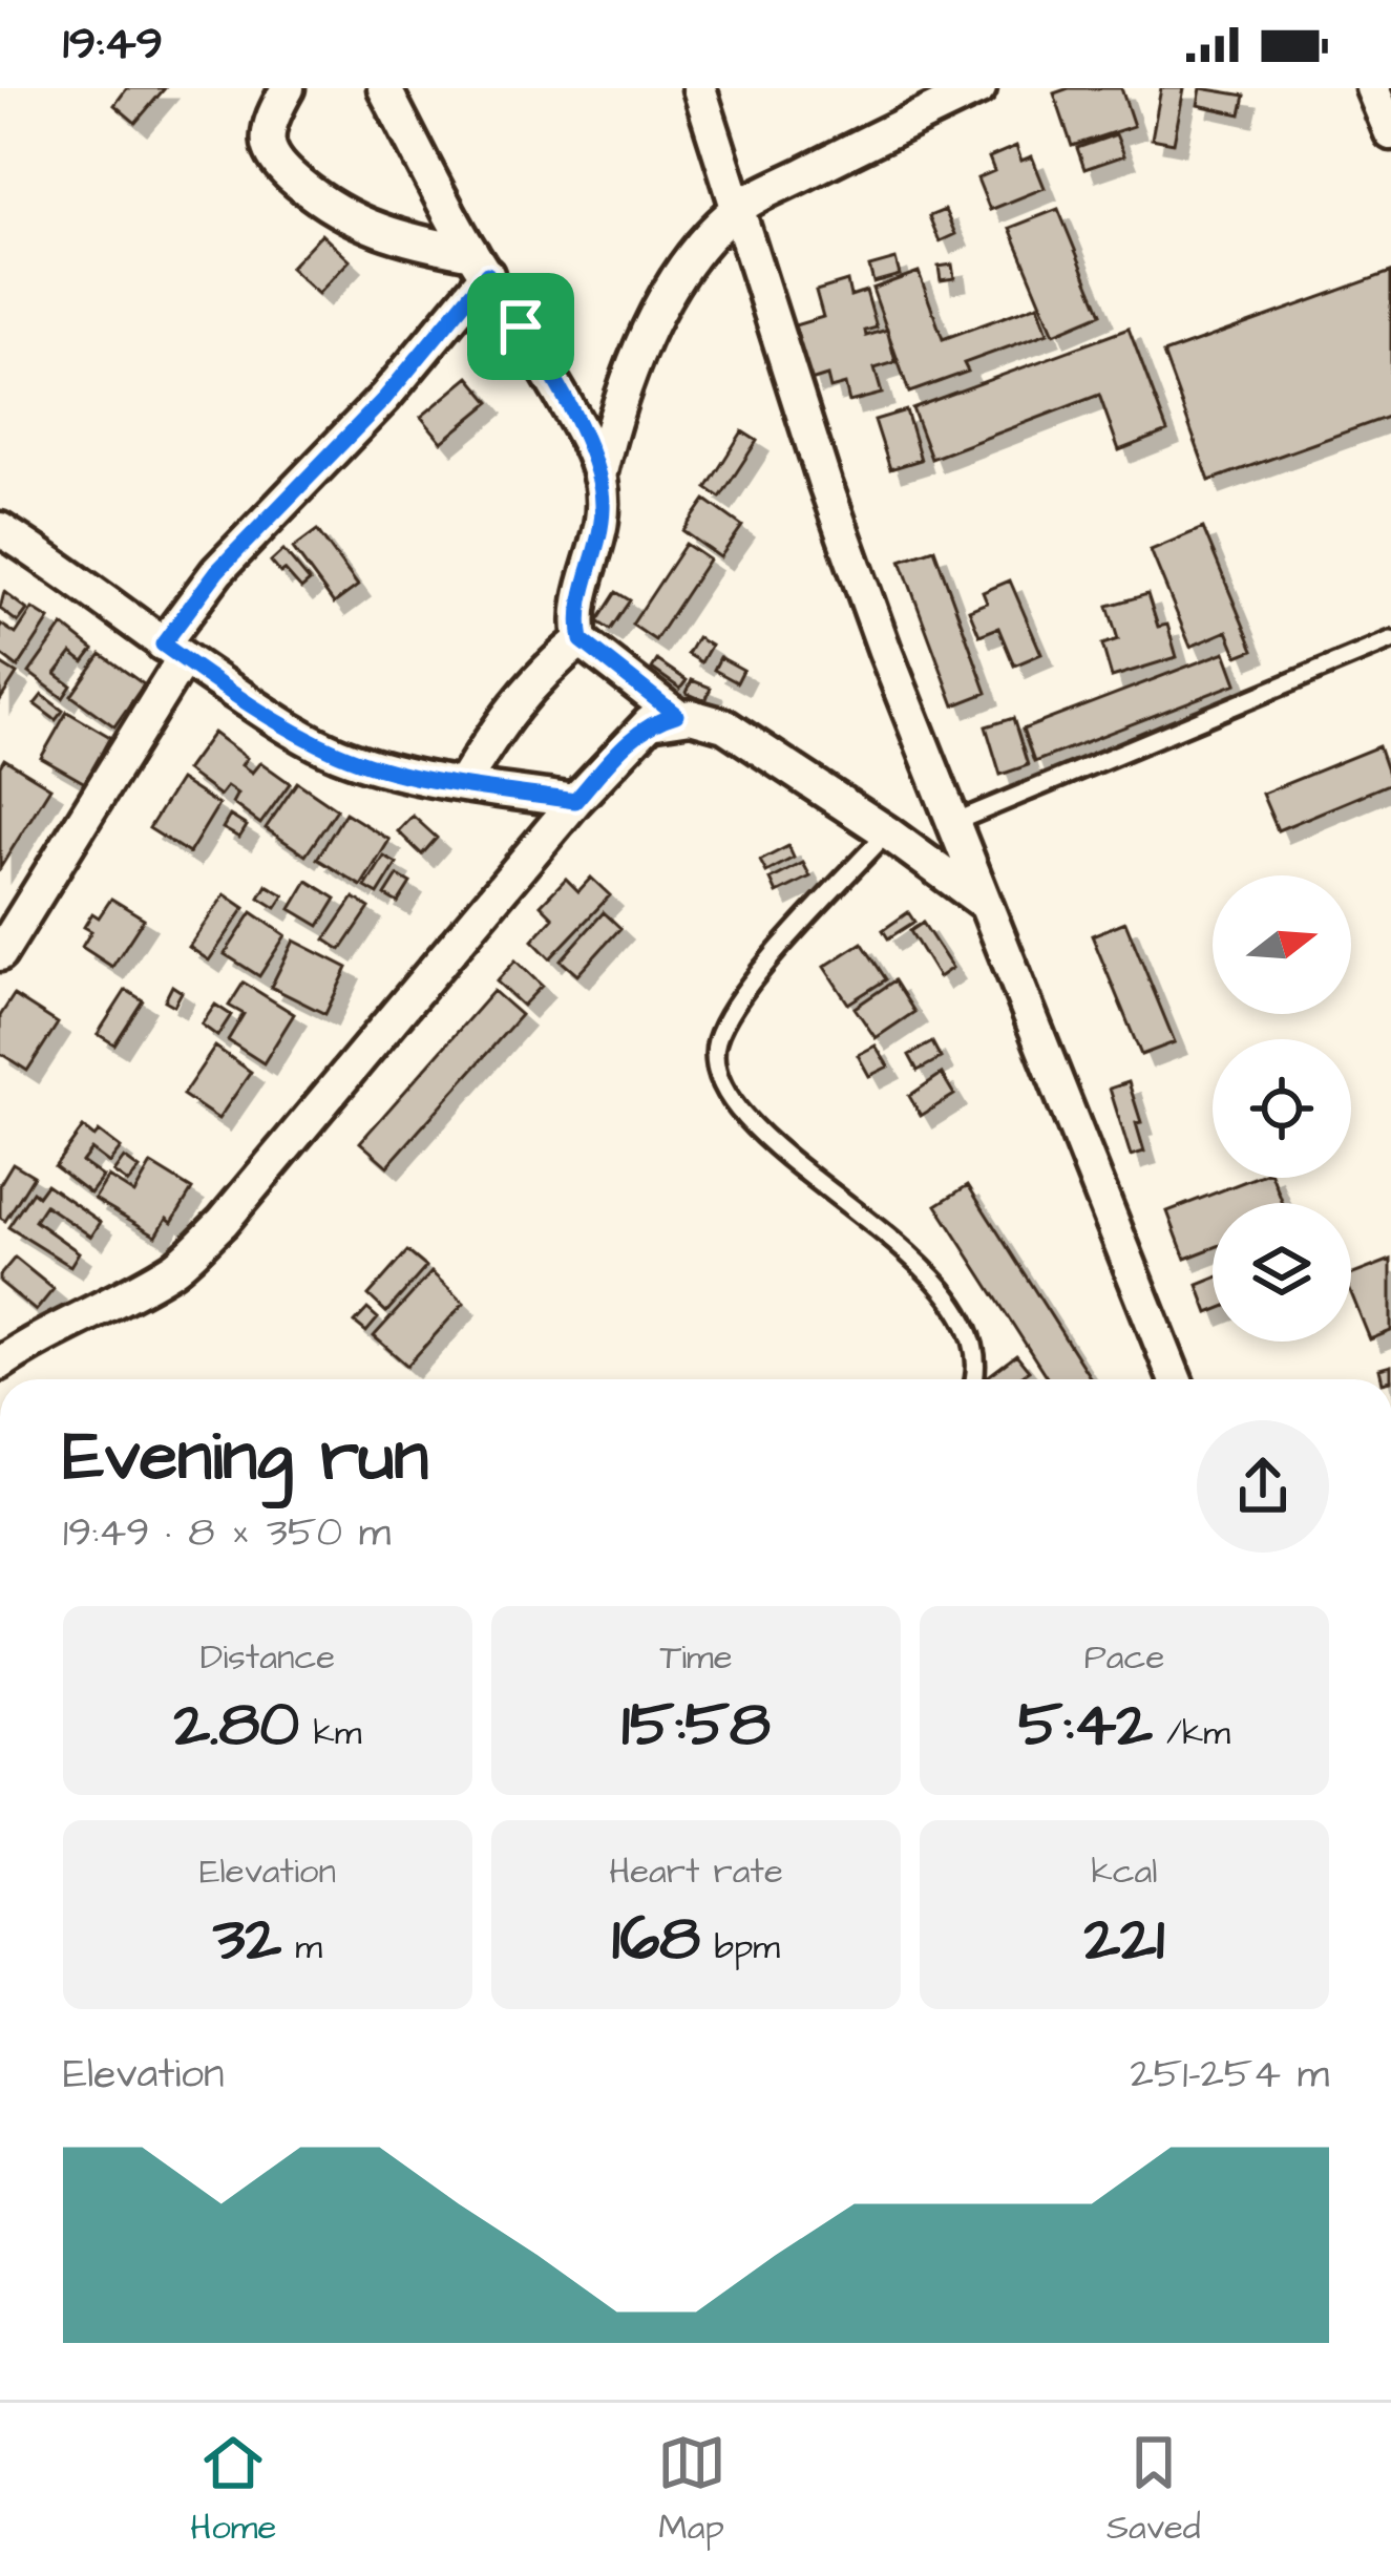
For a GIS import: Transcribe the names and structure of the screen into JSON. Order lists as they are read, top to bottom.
{
  "north": "right",
  "page": {
    "status": "19:49",
    "heading": ["Evening run", "19:49 · 8 × 350 m"],
    "stats": [
      ["Distance", "2.80 km"],
      ["Time", "15:58"],
      ["Pace", "5:42 /km"],
      ["Elevation", "32 m"],
      ["Heart rate", "168 bpm"],
      ["kcal", "221"]
    ],
    "chart": ["Elevation", "251–254 m"],
    "tabs": ["Home", "Map", "Saved"]
  }
}
